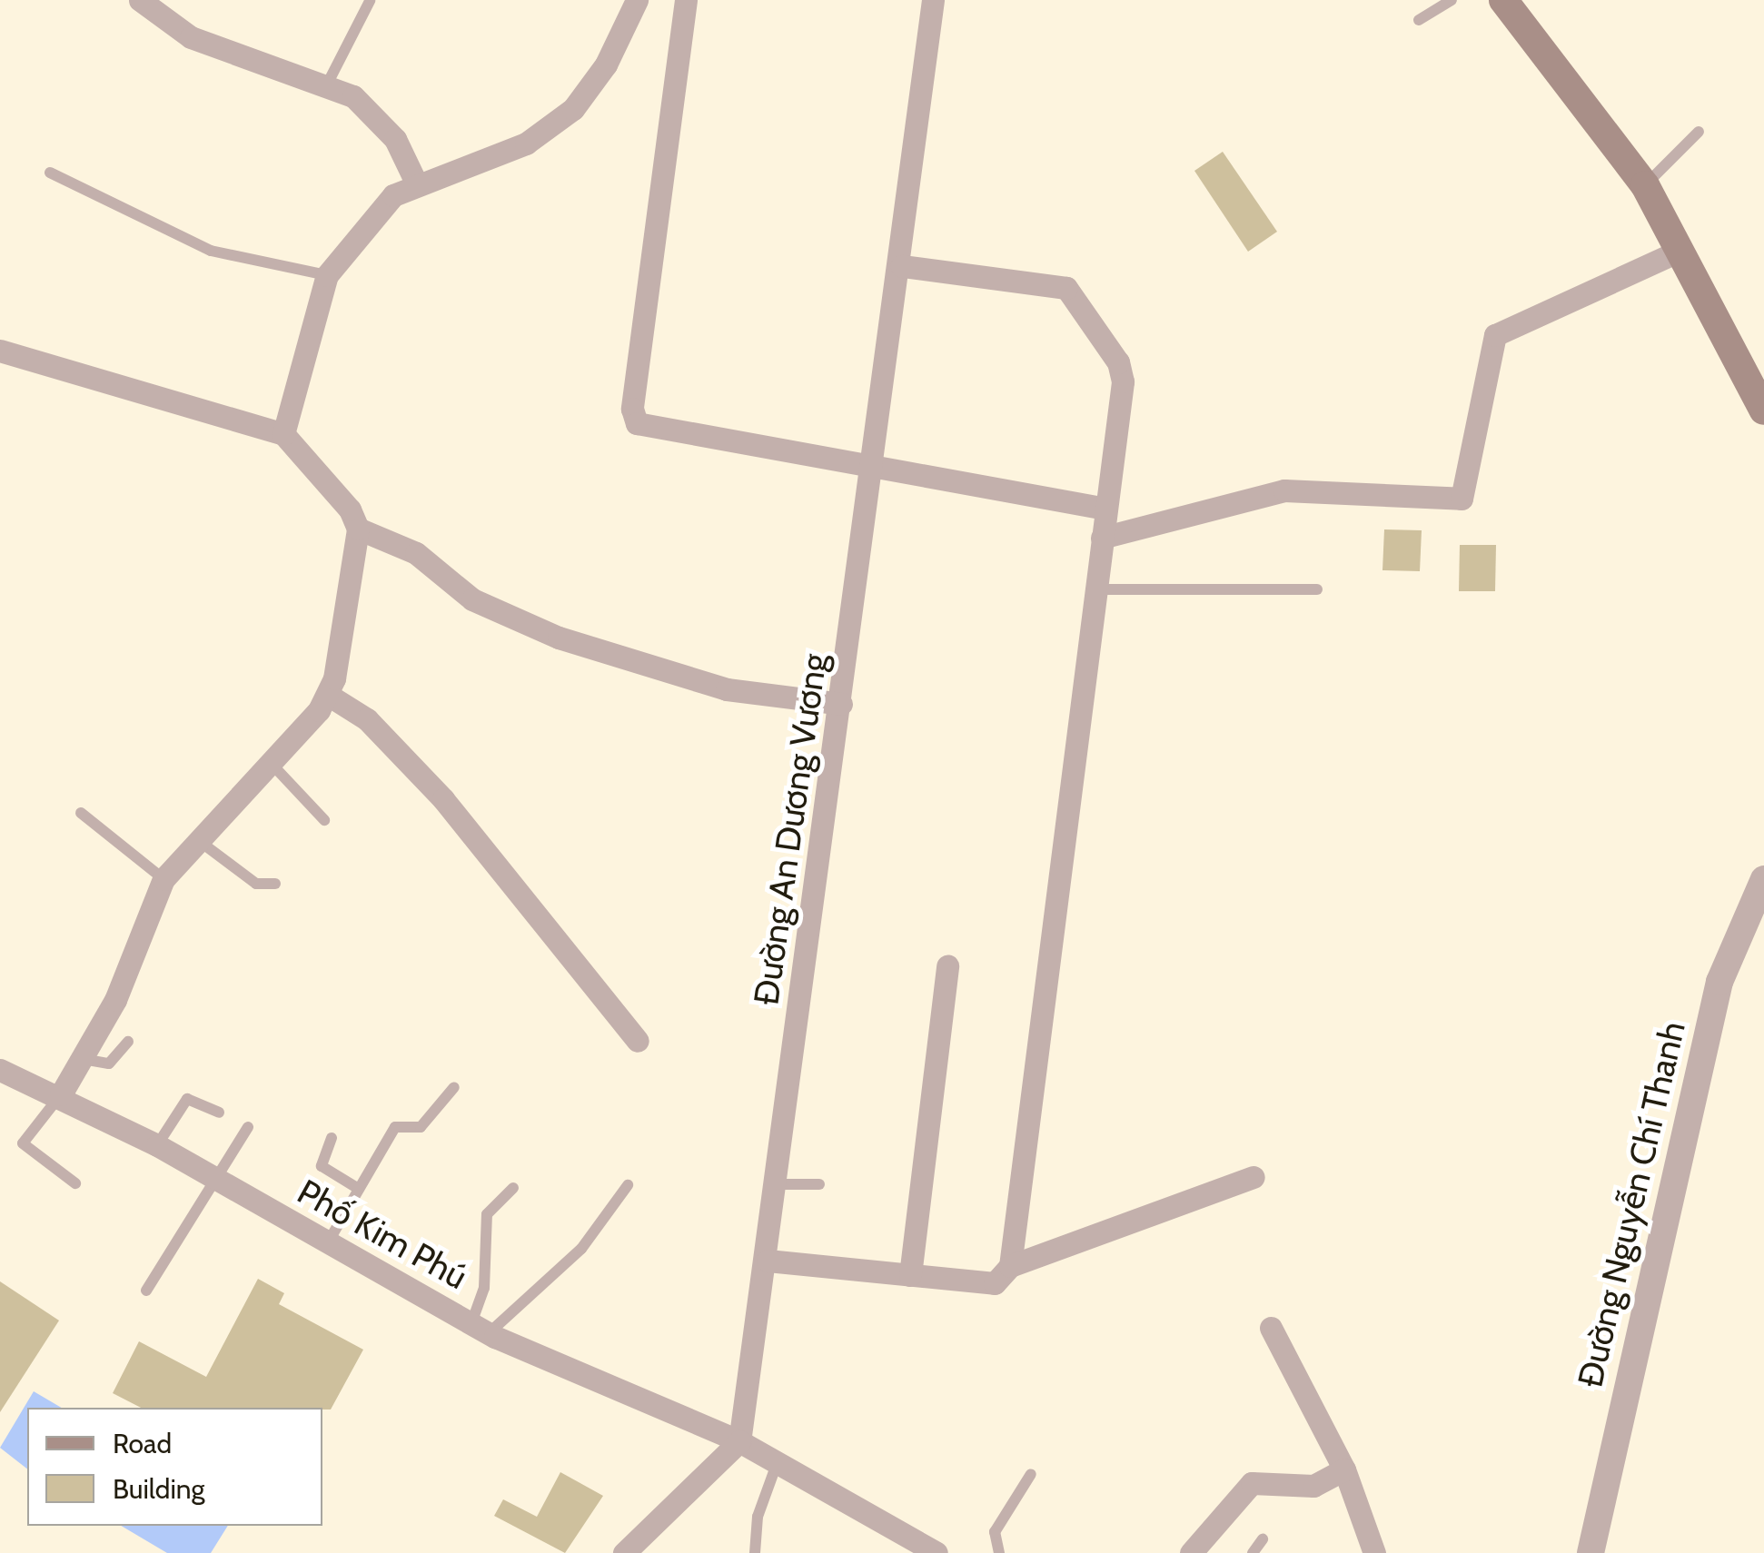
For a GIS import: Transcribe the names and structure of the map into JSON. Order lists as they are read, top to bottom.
{
  "streets": {
    "street": ["Đường An Dương Vương", "Đường Nguyễn Chí Thanh", "Phố Kim Phú"]
  },
  "crossings": [
    ["Đường An Dương Vương", "Phố Kim Phú"]
  ],
  "legend": ["Road", "Building"]
}
